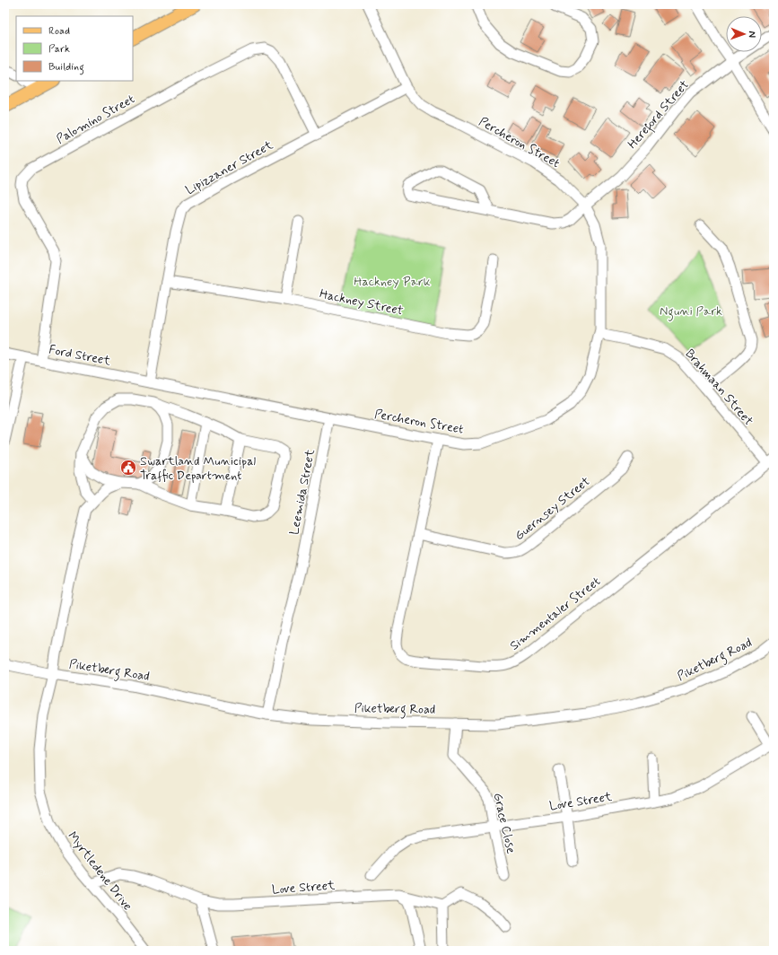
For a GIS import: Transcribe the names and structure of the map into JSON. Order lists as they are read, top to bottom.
{
  "streets": {
    "street": [
      "Hereford Street",
      "Palomino Street",
      "Percheron Street",
      "Lipizzaner Street",
      "Hackney Street",
      "Ford Street",
      "Brahmaan Street",
      "Leemida Street",
      "Guernsey Street",
      "Simmentaler Street",
      "Piketberg Road",
      "Love Street",
      "Grace Close",
      "Myrtledene Drive"
    ]
  },
  "crossings": [
    ["Hereford Street", "Percheron Street"],
    ["Palomino Street", "Lipizzaner Street"],
    ["Palomino Street", "Ford Street"],
    ["Percheron Street", "Lipizzaner Street"],
    ["Percheron Street", "Ford Street"],
    ["Percheron Street", "Brahmaan Street"],
    ["Percheron Street", "Leemida Street"],
    ["Percheron Street", "Simmentaler Street"],
    ["Lipizzaner Street", "Hackney Street"],
    ["Lipizzaner Street", "Ford Street"],
    ["Brahmaan Street", "Simmentaler Street"],
    ["Leemida Street", "Piketberg Road"],
    ["Guernsey Street", "Simmentaler Street"],
    ["Piketberg Road", "Grace Close"],
    ["Piketberg Road", "Myrtledene Drive"],
    ["Love Street", "Grace Close"],
    ["Love Street", "Myrtledene Drive"]
  ],
  "parks": ["Hackney Park", "Nguni Park"],
  "places": {
    "public building": ["Swartland Municipal Traffic Department"]
  },
  "legend": ["Road", "Park", "Building"],
  "north": "right"
}
